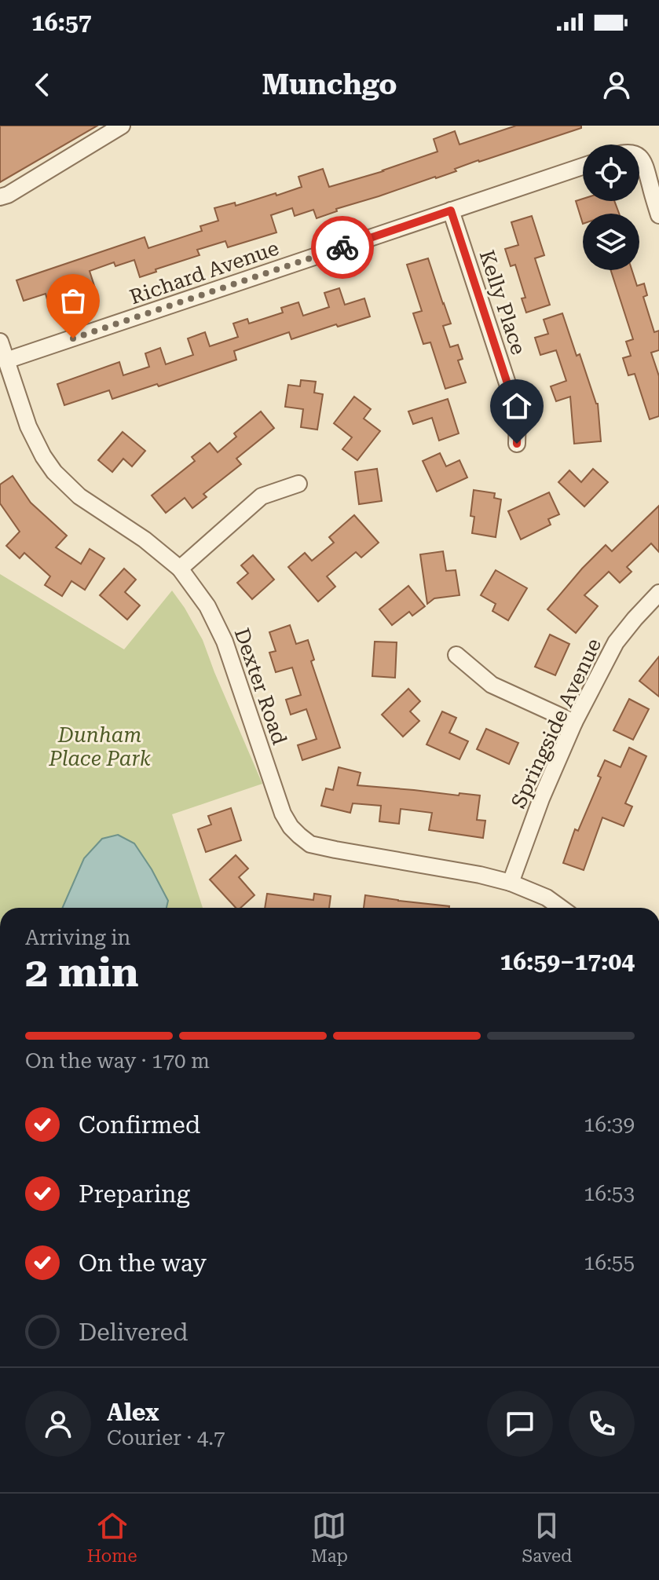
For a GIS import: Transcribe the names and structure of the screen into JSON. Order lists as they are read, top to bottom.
{
  "streets": {
    "street": [
      "Richard Avenue",
      "Kelly Place",
      "Dexter Road",
      "Springside Avenue"
    ]
  },
  "crossings": [
    ["Richard Avenue", "Kelly Place"],
    ["Richard Avenue", "Dexter Road"],
    ["Dexter Road", "Springside Avenue"]
  ],
  "parks": ["Dunham Place Park"],
  "page": {
    "status": "16:57",
    "header": "Munchgo",
    "heading": ["2 min", "Arriving in", "16:59–17:04"],
    "panel": ["Alex", "Courier · 4.7"],
    "bar": "On the way · 170 m",
    "list": [
      ["Confirmed", "16:39"],
      ["Preparing", "16:53"],
      ["On the way", "16:55"],
      "Delivered"
    ],
    "tabs": ["Home", "Map", "Saved"]
  }
}
